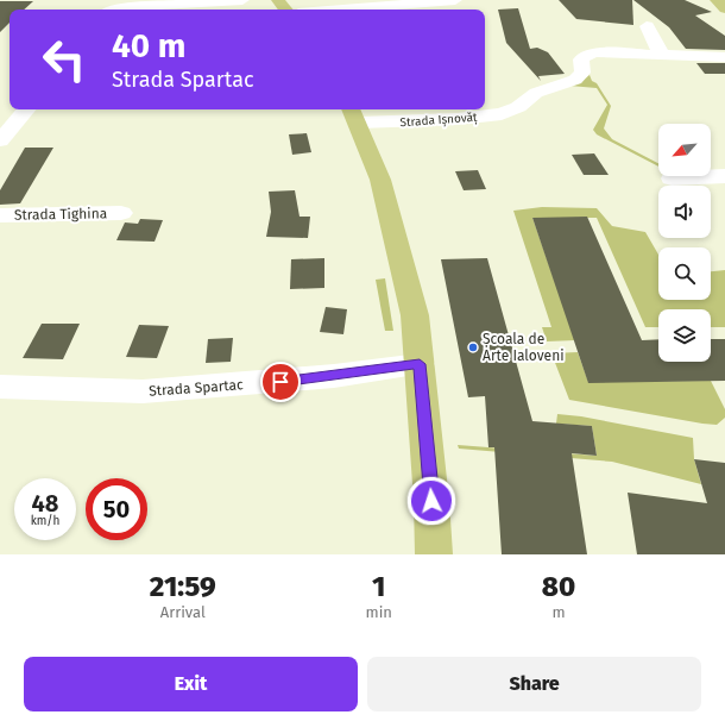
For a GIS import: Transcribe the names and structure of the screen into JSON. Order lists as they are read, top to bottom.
{
  "streets": {
    "street": ["Strada Ișnovăț", "Strada Tighina", "Strada Spartac"]
  },
  "places": ["Școala de Arte Ialoveni"],
  "north": "bottom left",
  "page": {
    "turn": ["40 m", "Strada Spartac"],
    "speed": "48 km/h",
    "limit": "50",
    "eta": [
      "21:59",
      "Arrival",
      "1",
      "min",
      "80",
      "m"
    ],
    "buttons": ["Exit", "Share"]
  }
}
